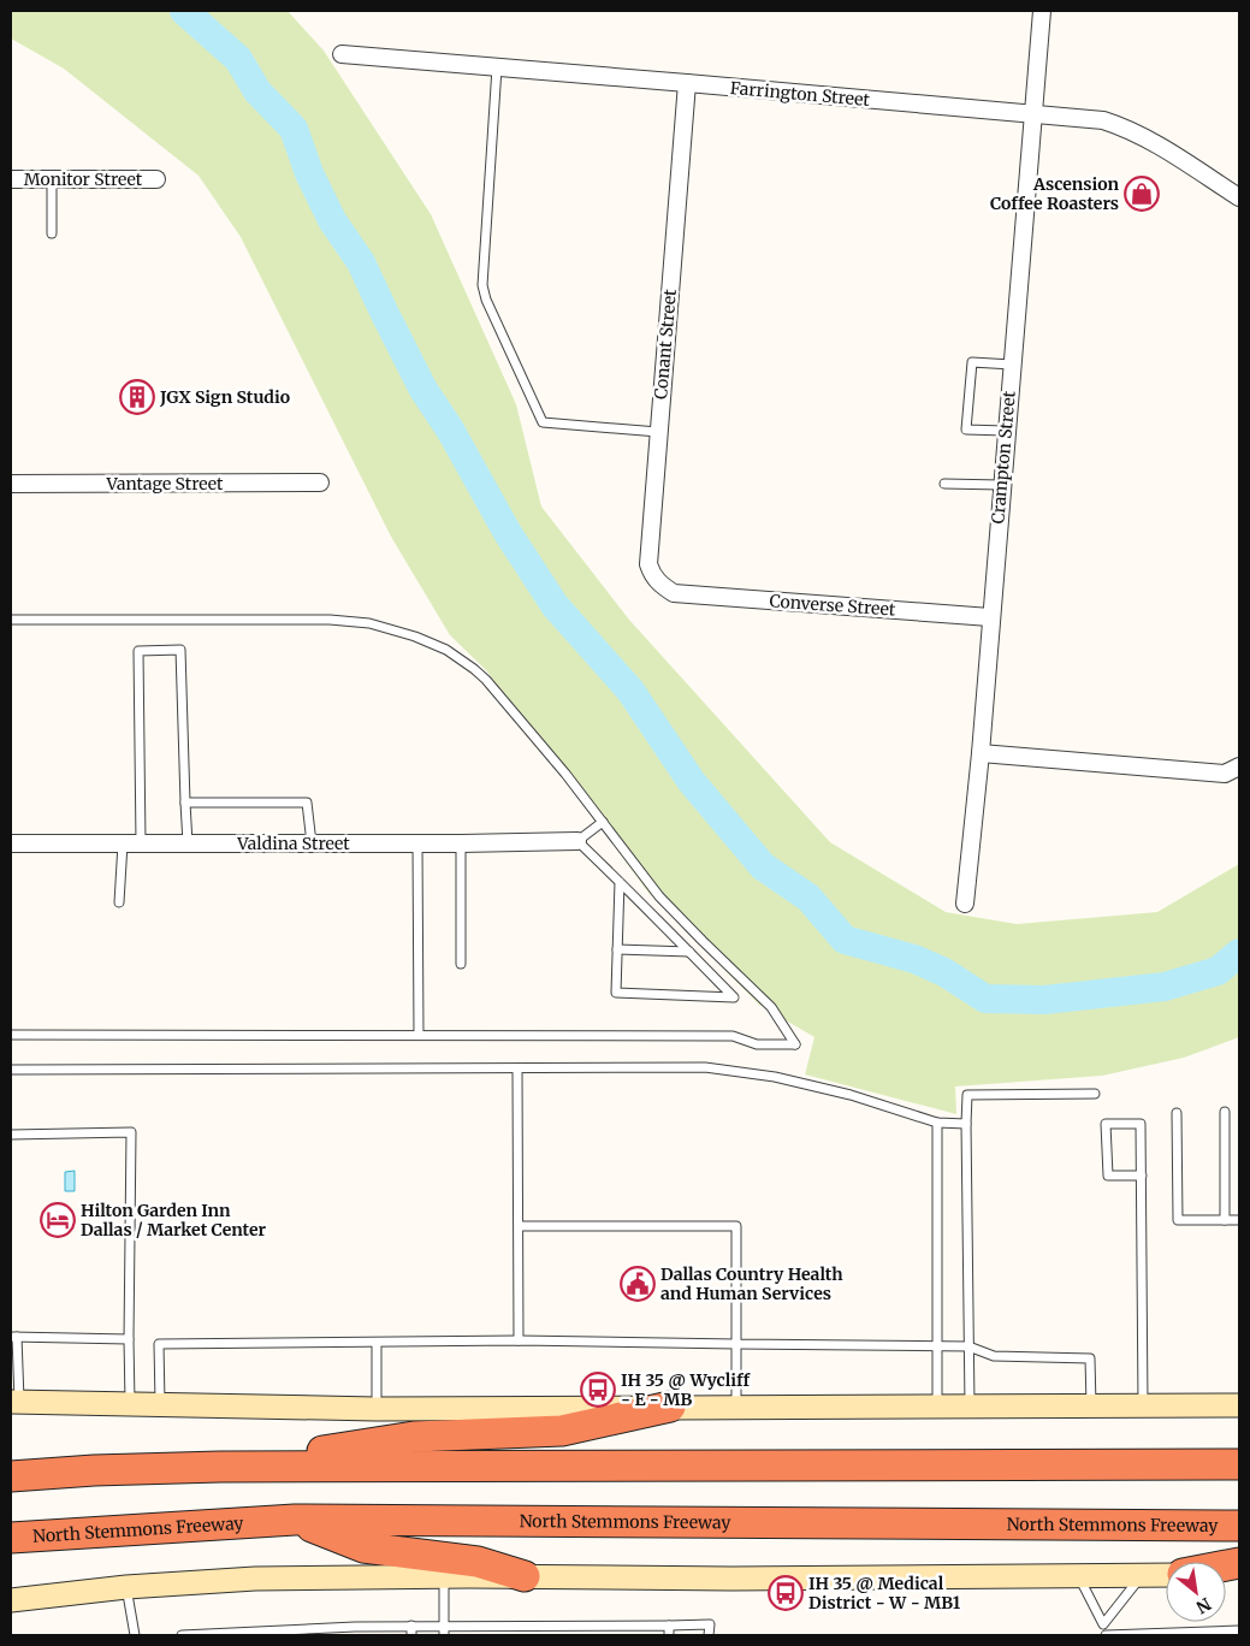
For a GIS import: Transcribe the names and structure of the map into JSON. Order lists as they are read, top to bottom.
{
  "streets": {
    "highway": ["North Stemmons Freeway"],
    "street": [
      "Farrington Street",
      "Monitor Street",
      "Conant Street",
      "Crampton Street",
      "Vantage Street",
      "Converse Street",
      "Valdina Street"
    ]
  },
  "crossings": [
    ["Farrington Street", "Conant Street"],
    ["Farrington Street", "Crampton Street"],
    ["Conant Street", "Converse Street"],
    ["Crampton Street", "Converse Street"]
  ],
  "places": {
    "shop": ["Ascension Coffee Roasters"],
    "building": ["JGX Sign Studio"],
    "hotel": ["Hilton Garden Inn Dallas / Market Center"],
    "public building": ["Dallas Country Health and Human Services"],
    "bus stop": ["IH 35 @ Wycliff - E - MB", "IH 35 @ Medical District - W - MB1"]
  },
  "north": "bottom right"
}
